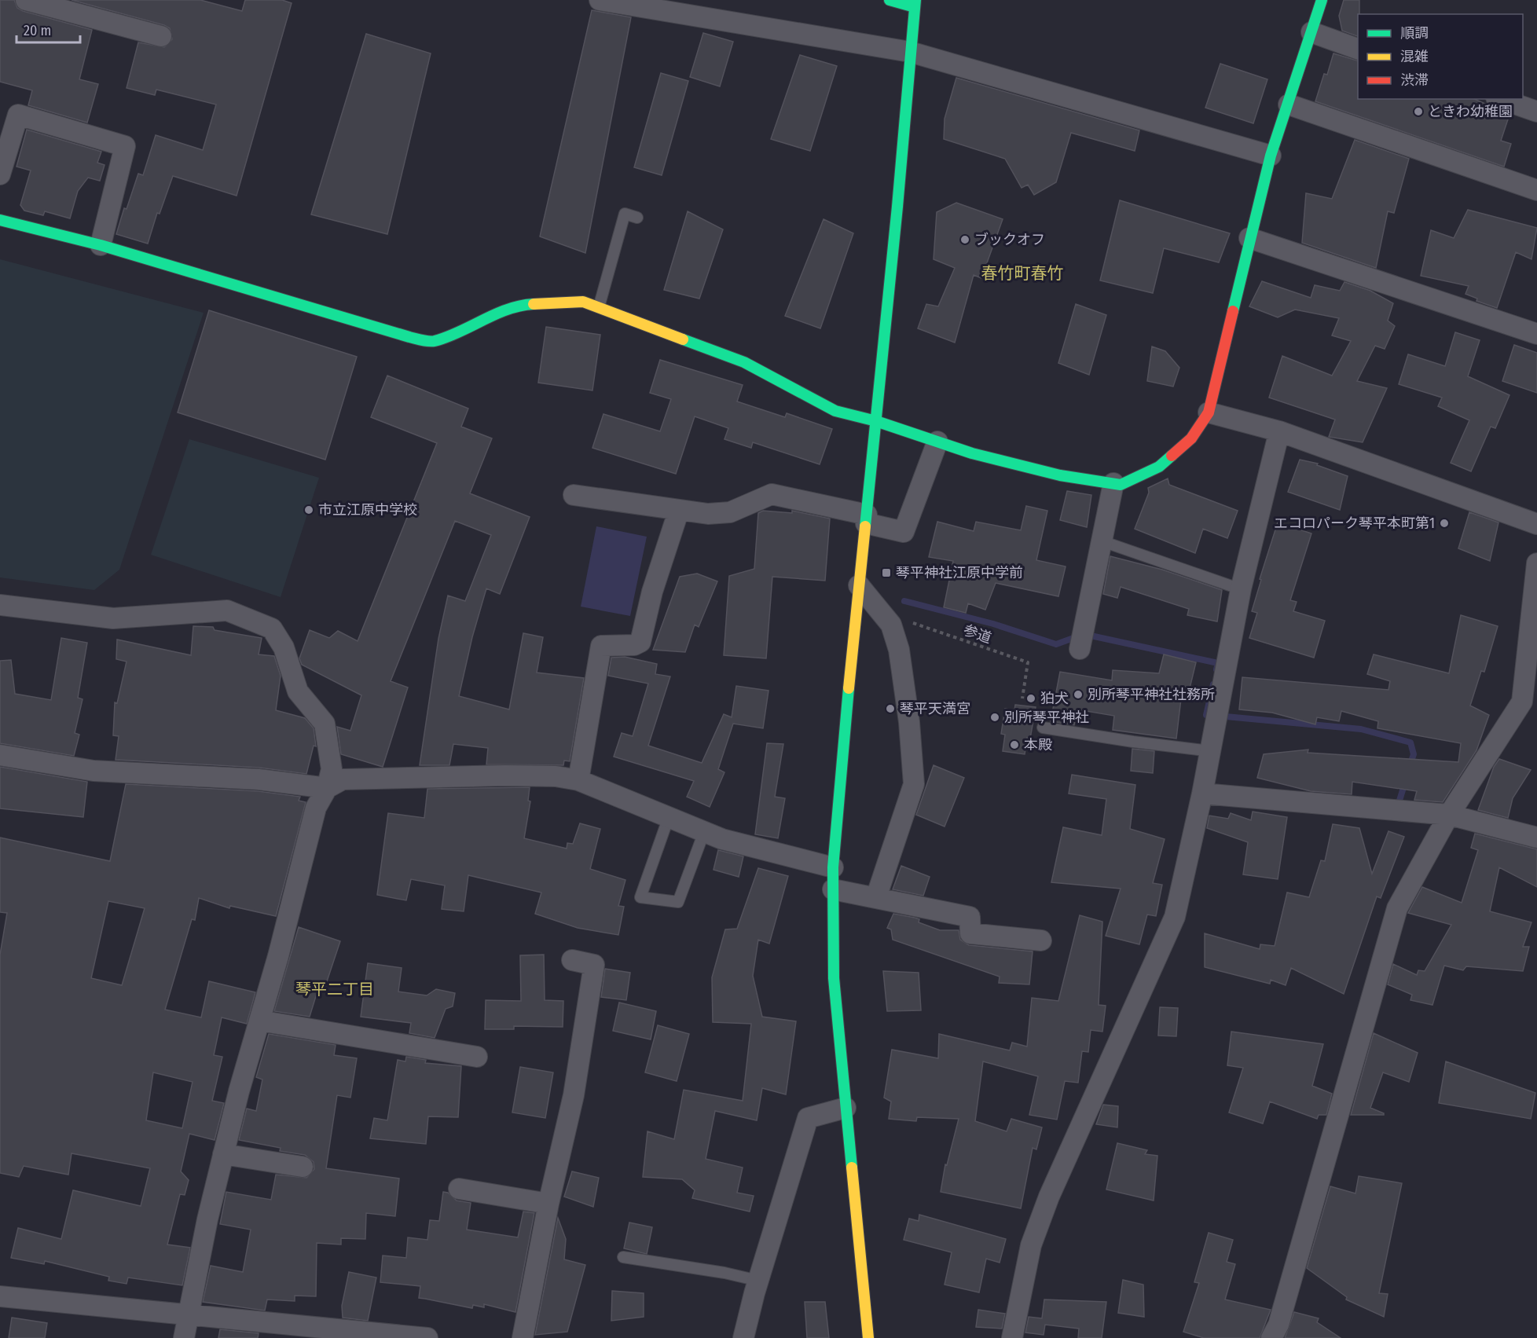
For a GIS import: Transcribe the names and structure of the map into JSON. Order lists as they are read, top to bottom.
{
  "streets": {
    "path": ["参道"]
  },
  "districts": ["春竹町春竹", "琴平二丁目"],
  "places": {
    "other": [
      "ときわ幼稚園",
      "ブックオフ",
      "市立江原中学校",
      "エコロパーク琴平本町第1",
      "別所琴平神社社務所",
      "狛犬",
      "琴平天満宮",
      "別所琴平神社",
      "本殿"
    ],
    "transit": ["琴平神社江原中学前"]
  },
  "legend": ["順調", "混雑", "渋滞"],
  "scale_bar": "20 m"
}
